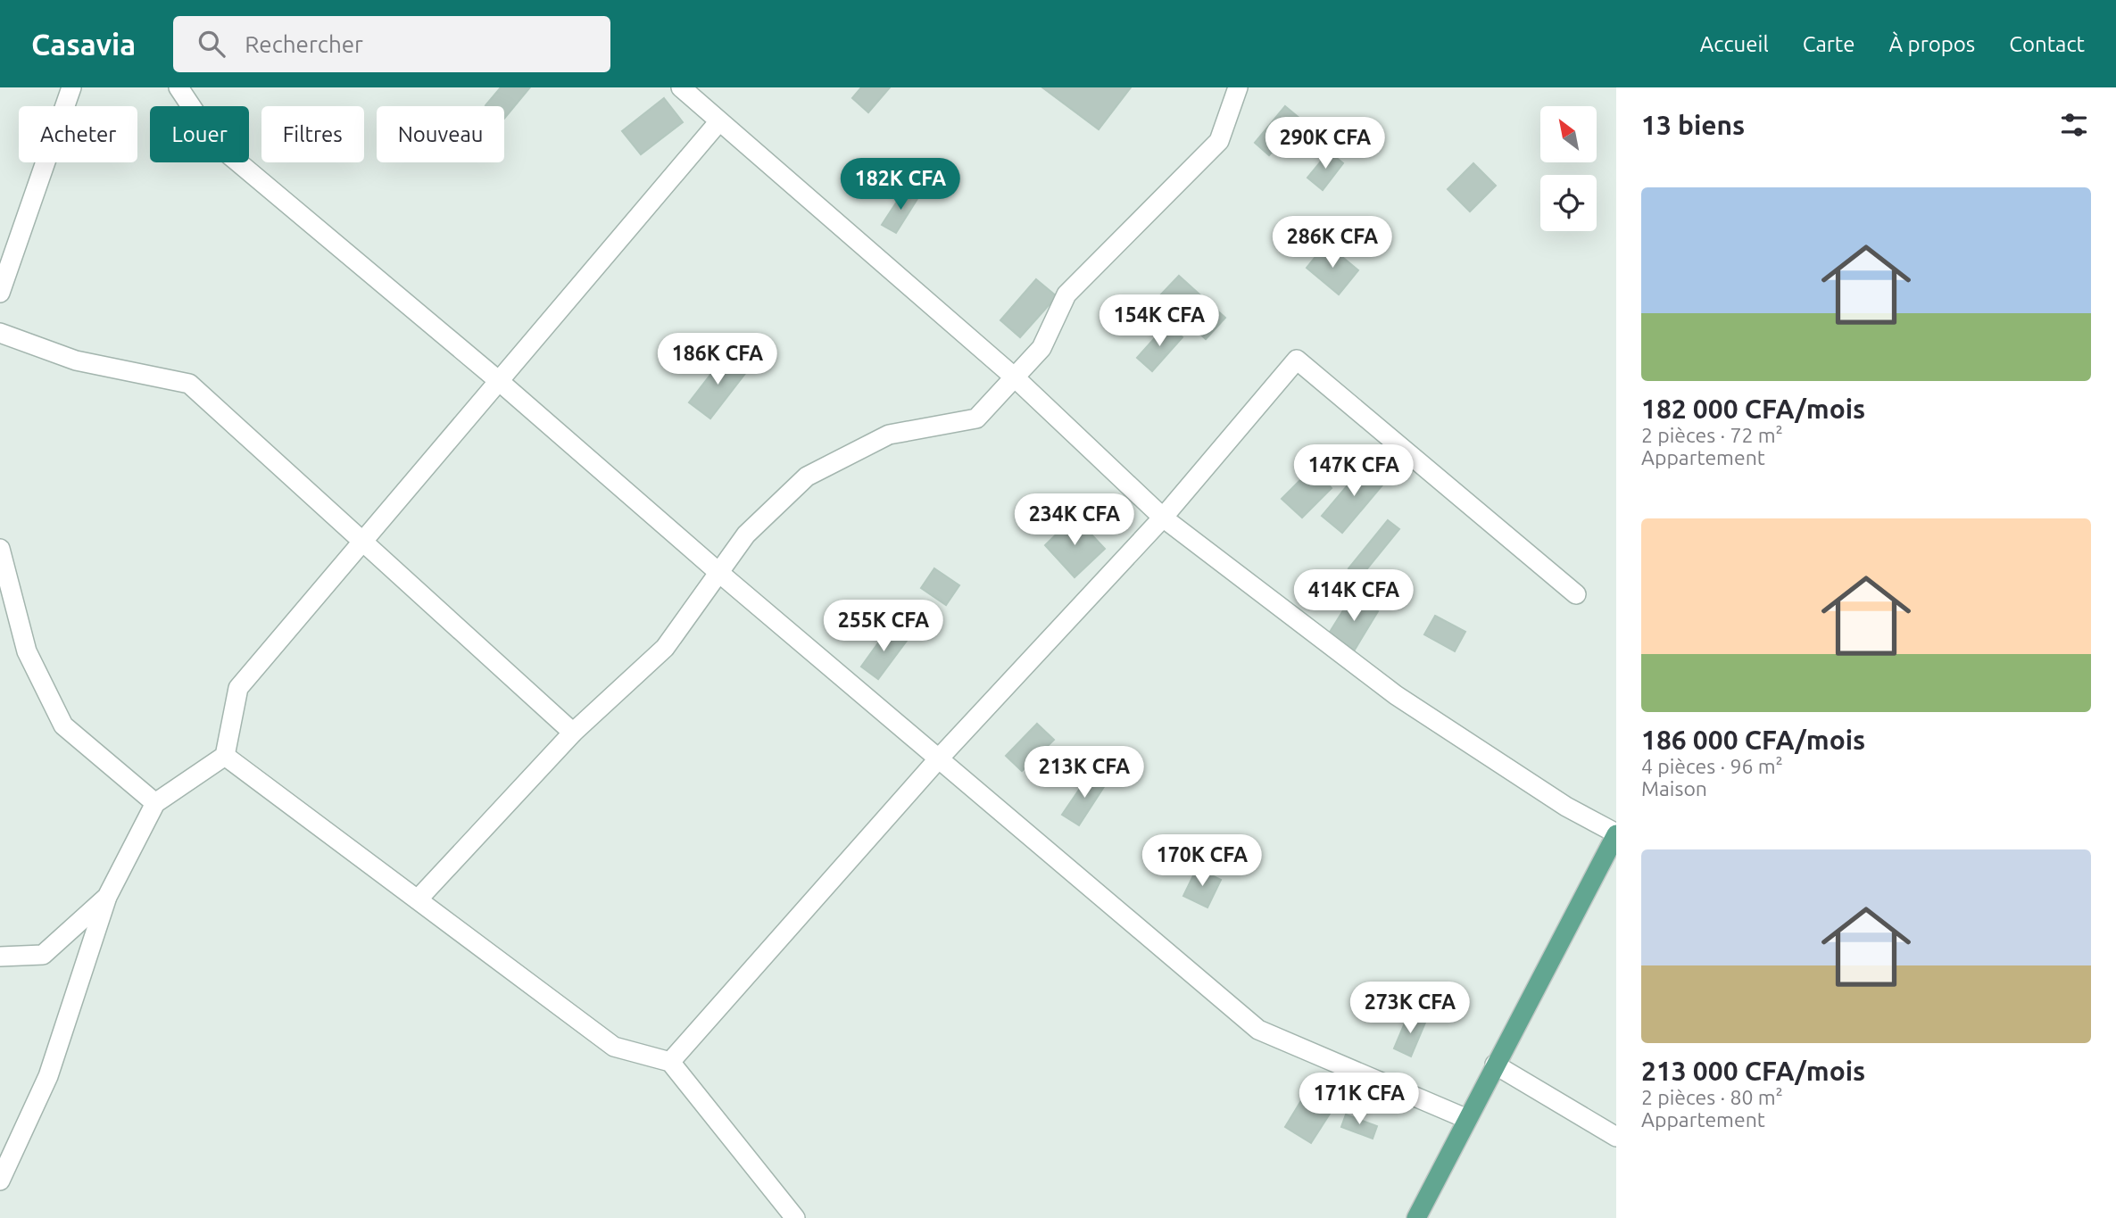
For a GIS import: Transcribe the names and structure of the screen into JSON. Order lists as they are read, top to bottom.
{
  "north": "top left",
  "page": {
    "header": "Casavia",
    "search": "Rechercher",
    "nav": [
      "Accueil",
      "Carte",
      "À propos",
      "Contact"
    ],
    "heading": "13 biens",
    "chip": [
      "Acheter",
      "Louer",
      "Filtres",
      "Nouveau"
    ],
    "price": [
      "290K CFA",
      "182K CFA",
      "286K CFA",
      "154K CFA",
      "186K CFA",
      "147K CFA",
      "234K CFA",
      "414K CFA",
      "255K CFA",
      "213K CFA",
      "170K CFA",
      "273K CFA",
      "171K CFA"
    ],
    "list": [
      {
        "name": "182 000 CFA/mois",
        "note": "2 pièces · 72 m² · Appartement"
      },
      {
        "name": "186 000 CFA/mois",
        "note": "4 pièces · 96 m² · Maison"
      },
      {
        "name": "213 000 CFA/mois",
        "note": "2 pièces · 80 m² · Appartement"
      }
    ]
  }
}
